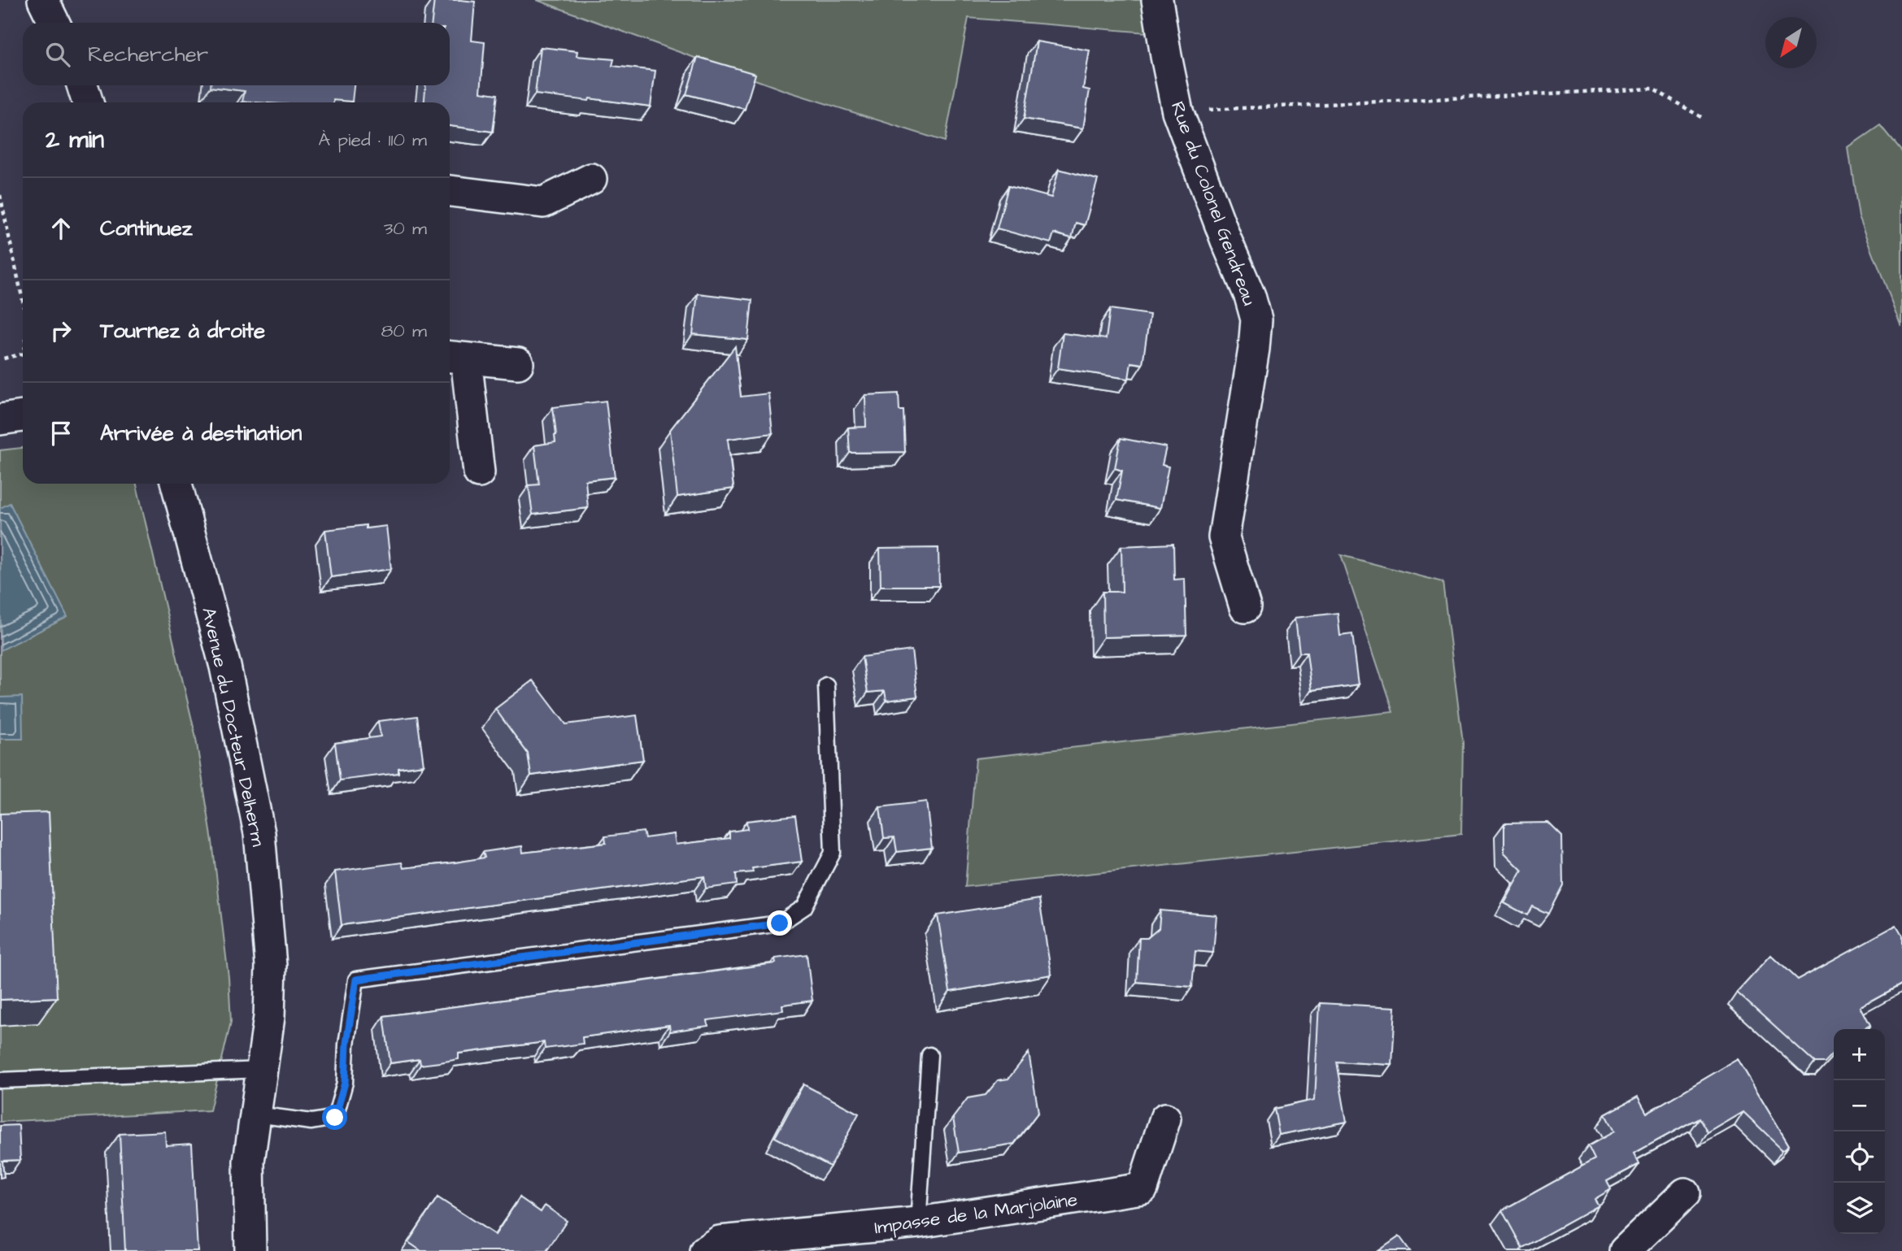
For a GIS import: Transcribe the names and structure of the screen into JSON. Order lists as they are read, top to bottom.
{
  "streets": {
    "street": ["Rue du Colonel Gendreau", "Avenue du Docteur Delherm", "Impasse de la Marjolaine"]
  },
  "north": "bottom left",
  "page": {
    "search": "Rechercher",
    "heading": ["2 min", "À pied · 110 m"],
    "list": [
      ["Continuez", "30 m"],
      ["Tournez à droite", "80 m"],
      "Arrivée à destination"
    ],
    "map_buttons": ["+", "−"]
  }
}
